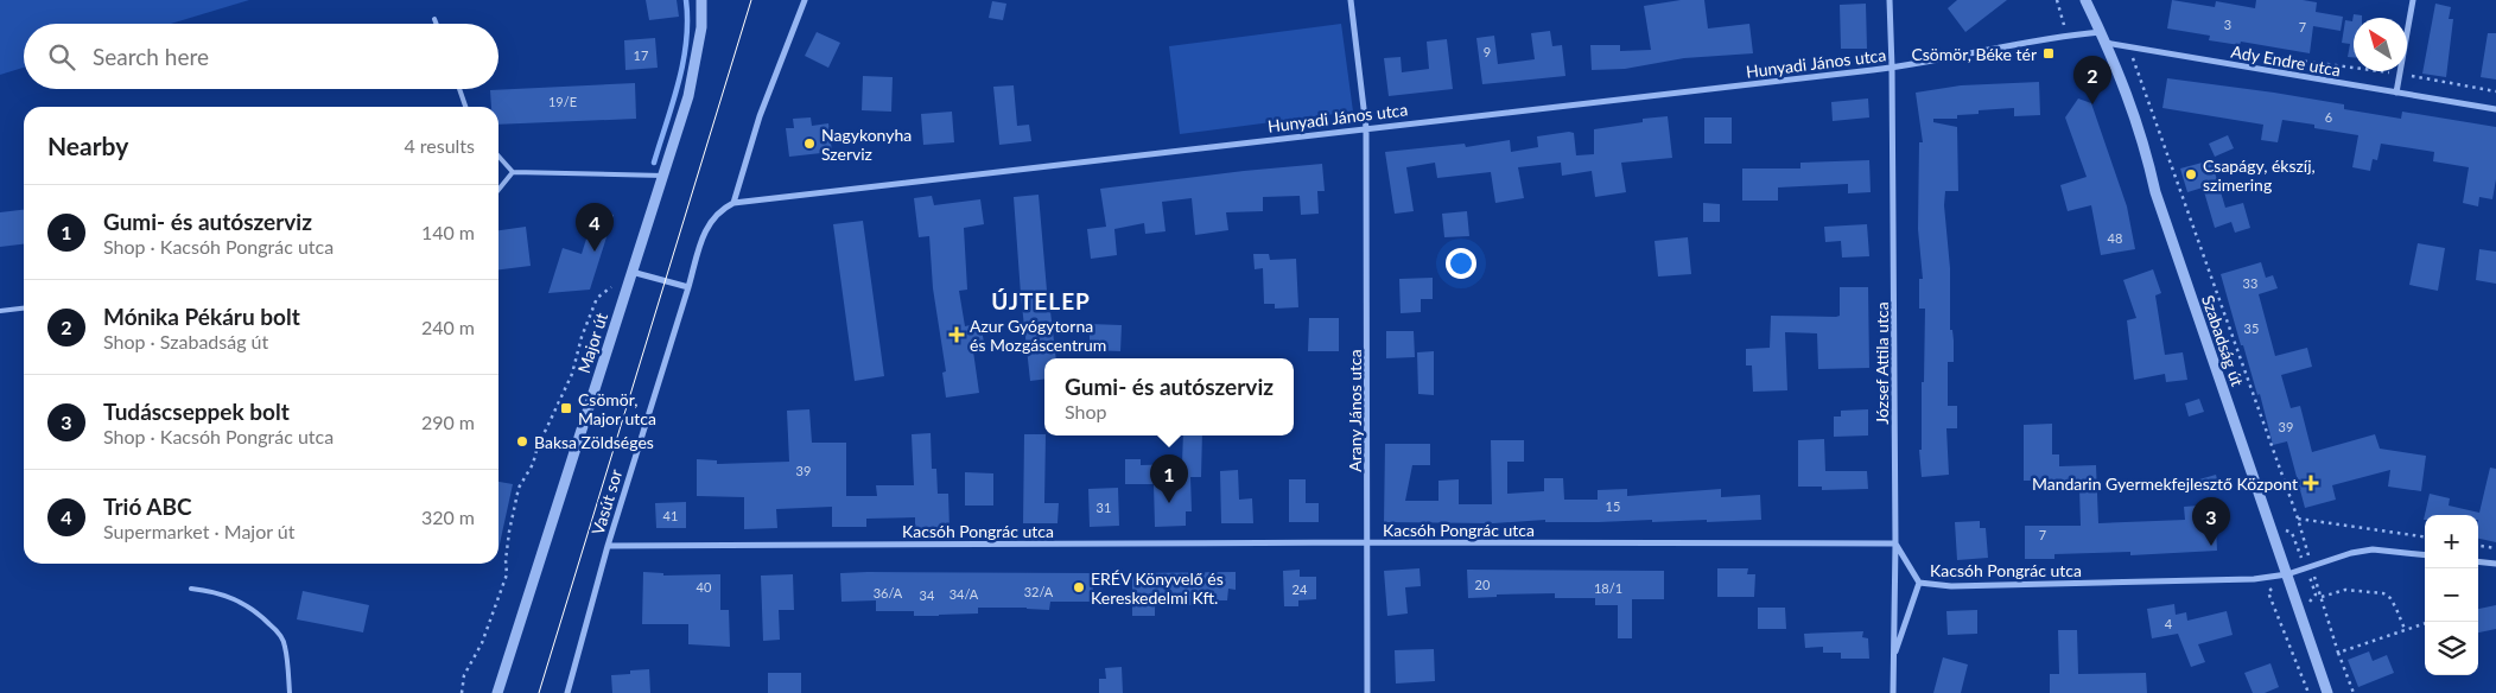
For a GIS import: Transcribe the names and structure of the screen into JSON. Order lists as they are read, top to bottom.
{
  "streets": {
    "street": [
      "Ady Endre utca",
      "Hunyadi János utca",
      "Szabadság út",
      "Major út",
      "József Attila utca",
      "Arany János utca",
      "Vasút sor",
      "Kacsóh Pongrác utca"
    ]
  },
  "crossings": [
    ["Ady Endre utca", "Szabadság út"],
    ["Hunyadi János utca", "Szabadság út"],
    ["Hunyadi János utca", "József Attila utca"],
    ["Hunyadi János utca", "Arany János utca"],
    ["Hunyadi János utca", "Vasút sor"],
    ["Szabadság út", "Kacsóh Pongrác utca"],
    ["József Attila utca", "Kacsóh Pongrác utca"],
    ["Arany János utca", "Kacsóh Pongrác utca"],
    ["Vasút sor", "Kacsóh Pongrác utca"]
  ],
  "districts": ["ÚJTELEP"],
  "places": {
    "transit": ["Csömör, Béke tér", "Csömör, Major utca"],
    "other": [
      "Nagykonyha Szerviz",
      "Csapágy, ékszíj, szimering",
      "Baksa Zöldséges",
      "ERÉV Könyvelő és Kereskedelmi Kft."
    ],
    "health": ["Azur Gyógytorna és Mozgáscentrum", "Mandarin Gyermekfejlesztő Központ"]
  },
  "house_numbers": [
    "3",
    "7",
    "9",
    "17",
    "19/E",
    "6",
    "48",
    "33",
    "35",
    "39",
    "39",
    "15",
    "31",
    "41",
    "7",
    "20",
    "40",
    "18/1",
    "24",
    "32/A",
    "36/A",
    "34/A",
    "34",
    "4"
  ],
  "north": "top left",
  "page": {
    "search": "Search here",
    "pins": [
      "2",
      "4",
      "1",
      "3"
    ],
    "heading": ["Nearby", "4 results"],
    "list": [
      {
        "mark": "1",
        "name": "Gumi- és autószerviz",
        "note": "Shop · Kacsóh Pongrác utca",
        "value": "140 m"
      },
      {
        "mark": "2",
        "name": "Mónika Pékáru bolt",
        "note": "Shop · Szabadság út",
        "value": "240 m"
      },
      {
        "mark": "3",
        "name": "Tudáscseppek bolt",
        "note": "Shop · Kacsóh Pongrác utca",
        "value": "290 m"
      },
      {
        "mark": "4",
        "name": "Trió ABC",
        "note": "Supermarket · Major út",
        "value": "320 m"
      }
    ],
    "popup": ["Gumi- és autószerviz", "Shop"],
    "map_buttons": ["+", "−"]
  }
}
